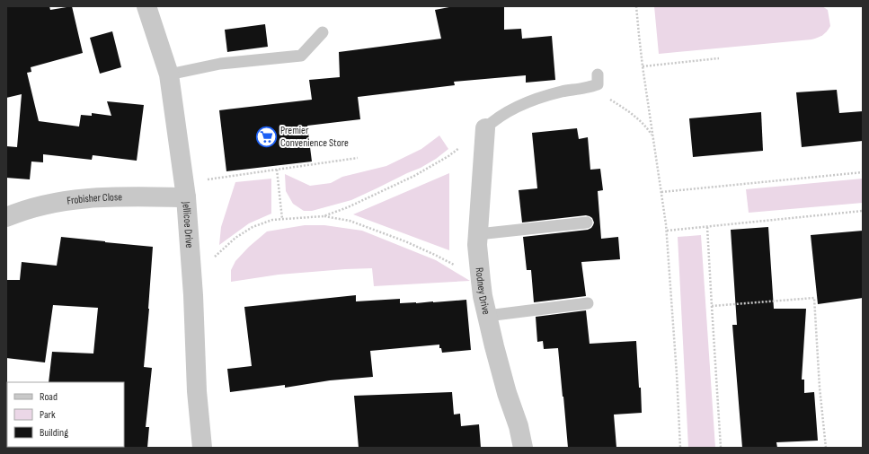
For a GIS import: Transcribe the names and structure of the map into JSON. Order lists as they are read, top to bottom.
{
  "streets": {
    "street": ["Frobisher Close", "Jellicoe Drive", "Rodney Drive"]
  },
  "crossings": [
    ["Frobisher Close", "Jellicoe Drive"]
  ],
  "places": {
    "supermarket": ["Premier Convenience Store"]
  },
  "legend": ["Road", "Park", "Building"]
}
